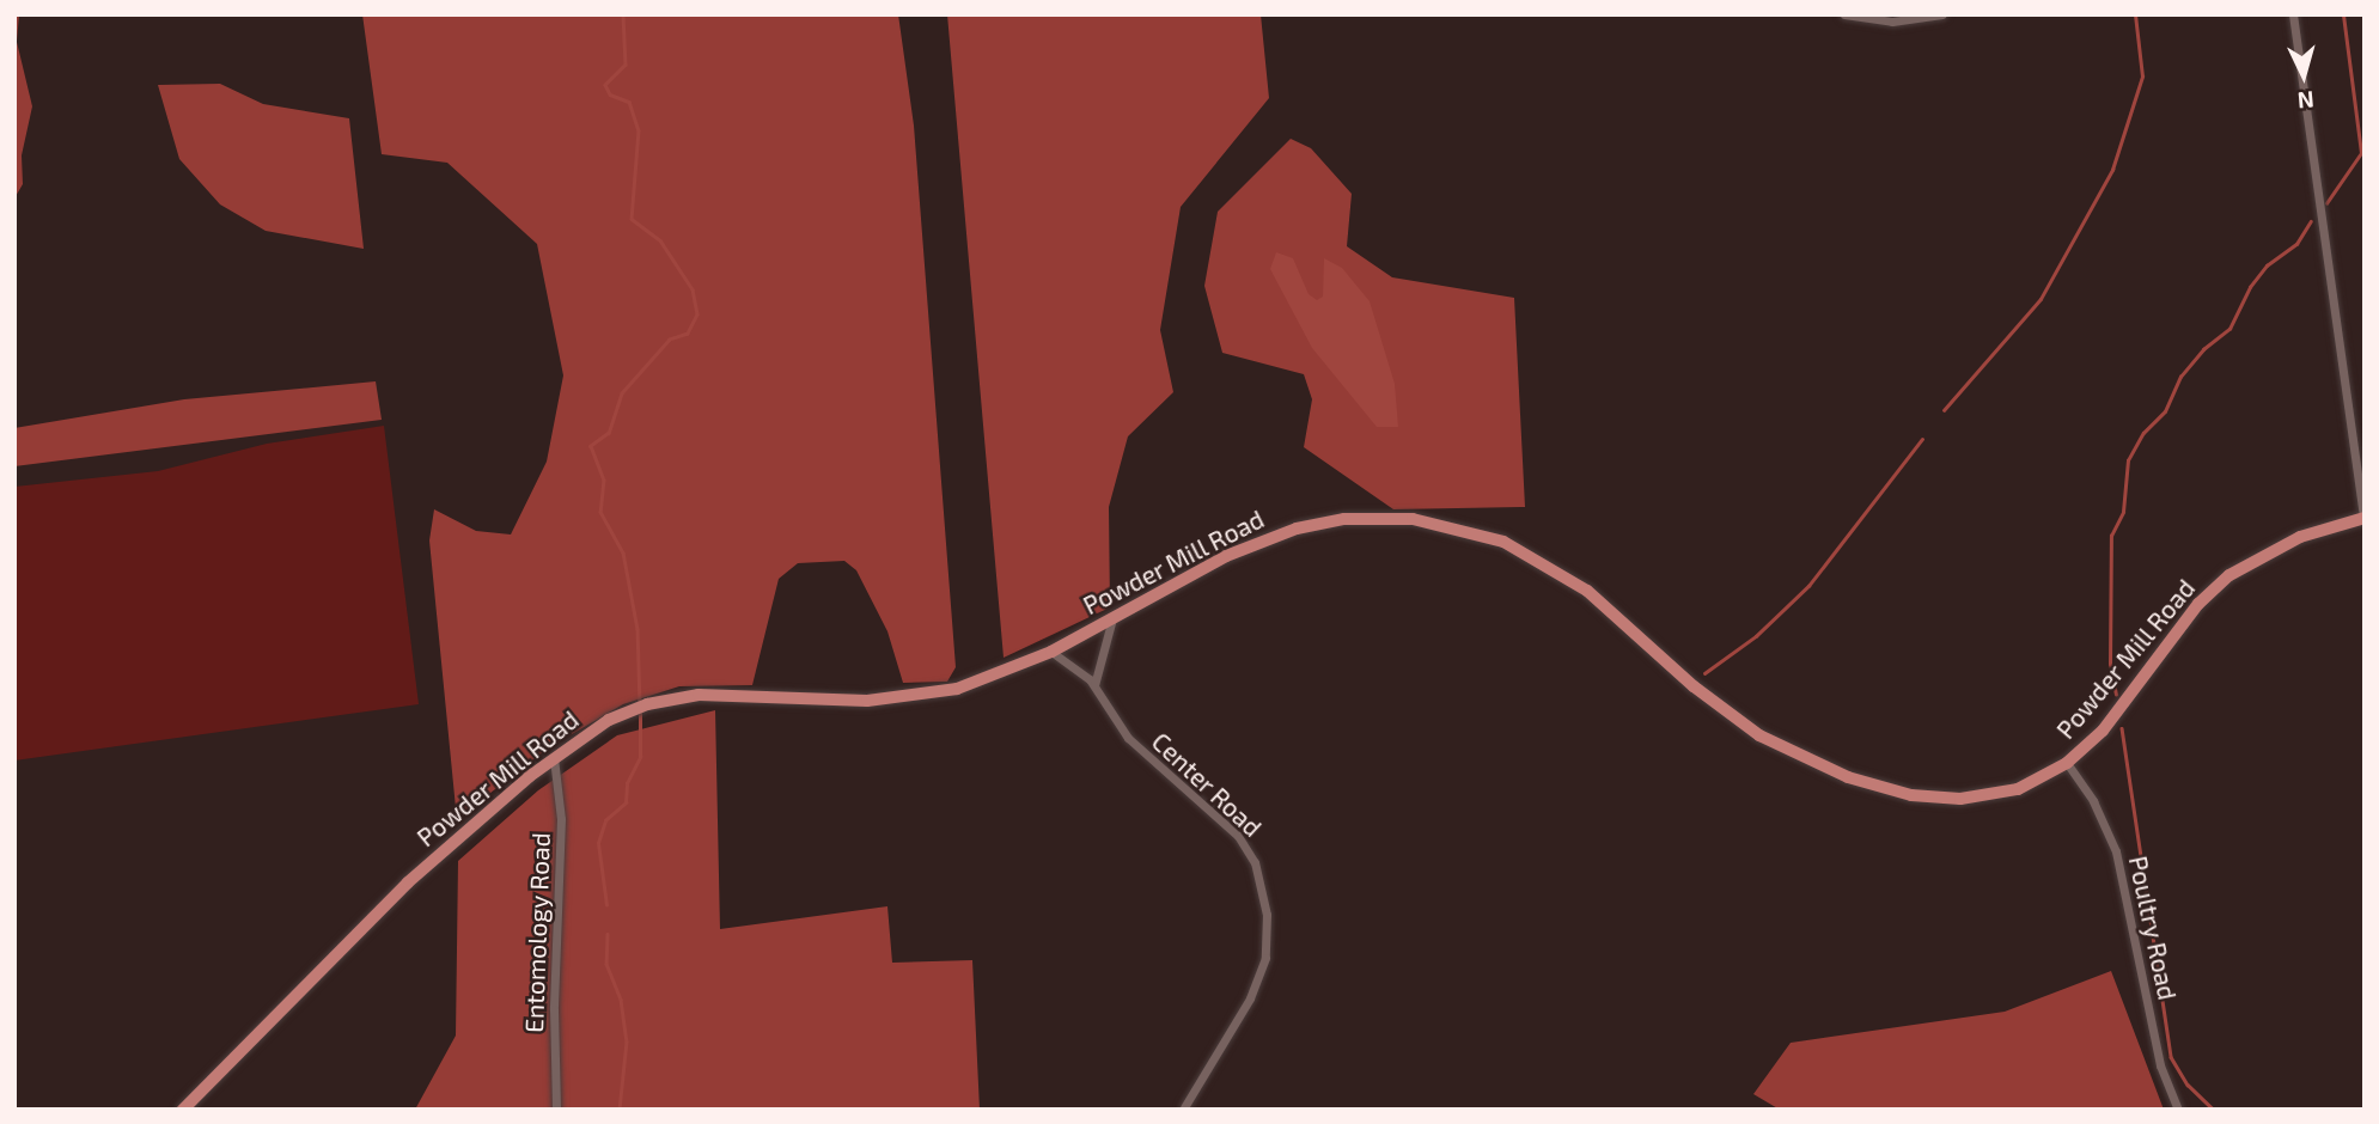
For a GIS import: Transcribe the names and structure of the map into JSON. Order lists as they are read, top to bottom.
{
  "streets": {
    "main road": ["Powder Mill Road"],
    "street": ["Center Road", "Poultry Road", "Entomology Road"]
  },
  "crossings": [
    ["Powder Mill Road", "Center Road"],
    ["Powder Mill Road", "Poultry Road"],
    ["Powder Mill Road", "Entomology Road"]
  ],
  "north": "bottom"
}
